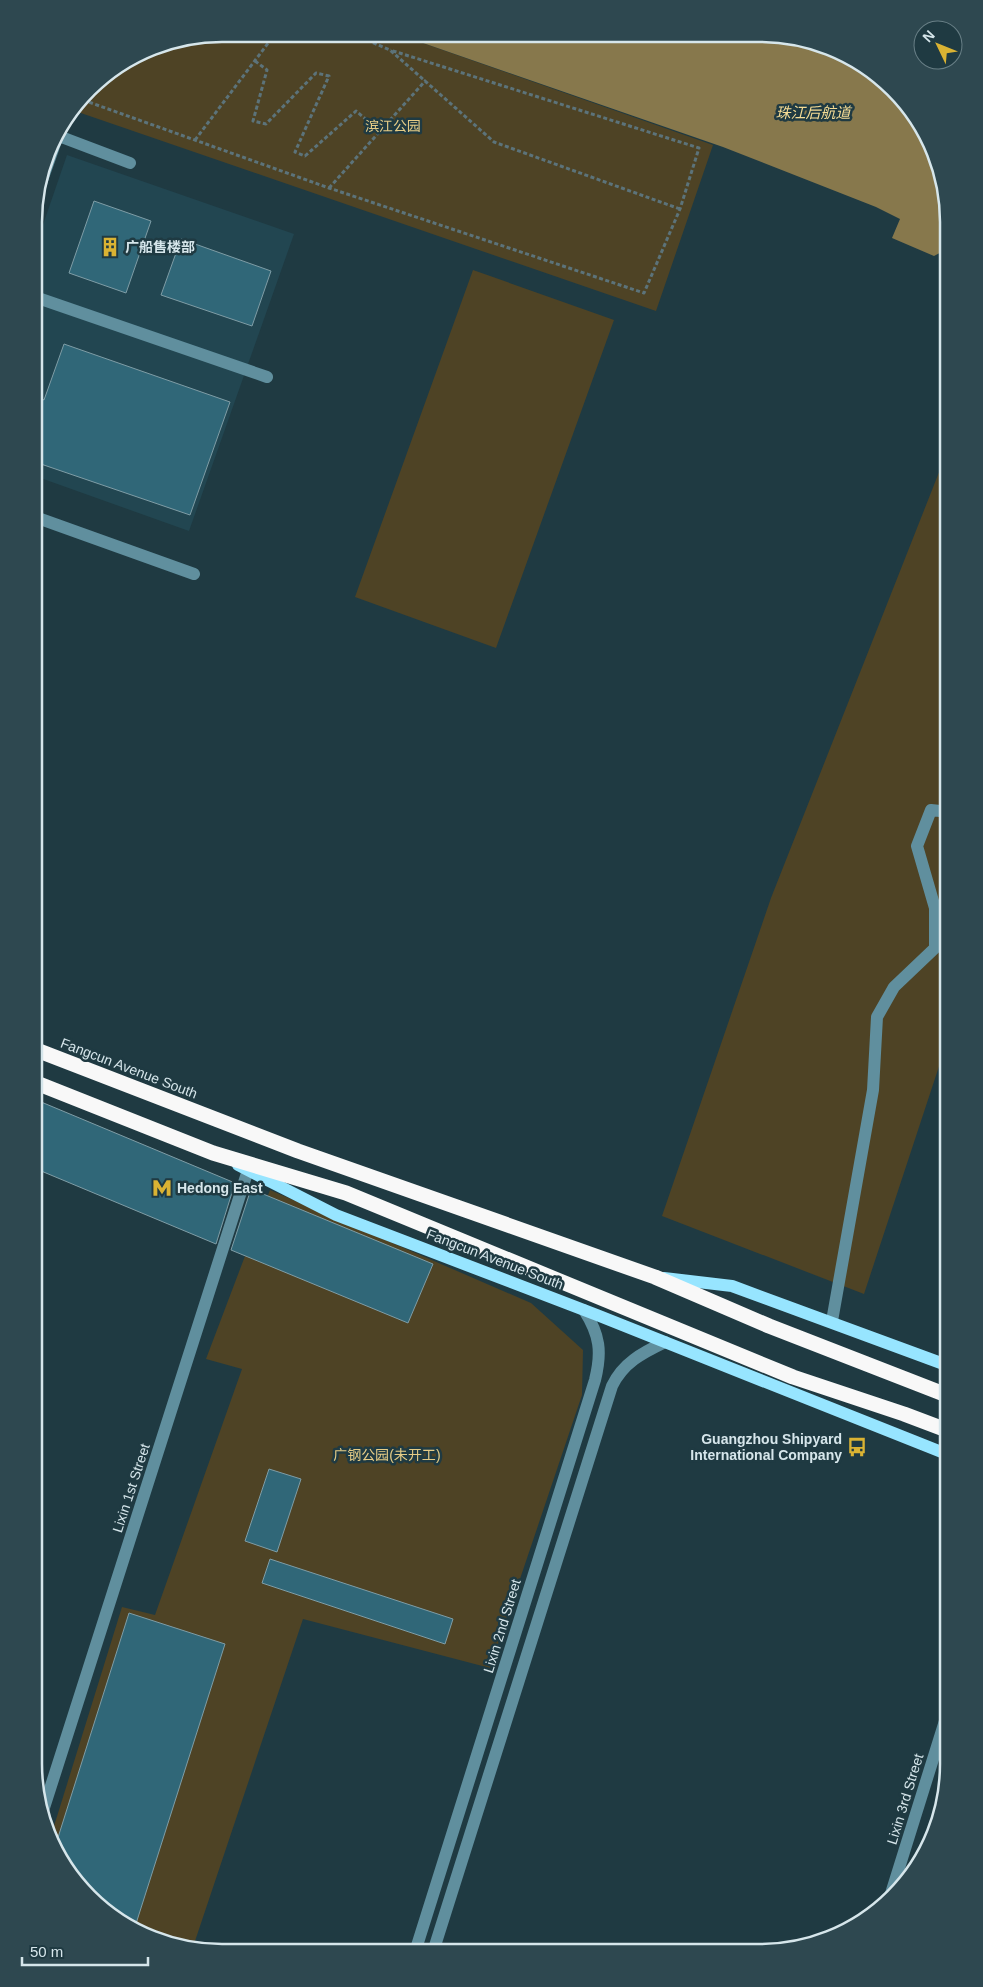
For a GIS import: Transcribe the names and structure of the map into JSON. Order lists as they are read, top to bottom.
{
  "streets": {
    "highway": ["Fangcun Avenue South"],
    "street": ["Lixin 1st Street", "Lixin 2nd Street", "Lixin 3rd Street"]
  },
  "crossings": [
    ["Fangcun Avenue South", "Lixin 1st Street"],
    ["Fangcun Avenue South", "Lixin 2nd Street"]
  ],
  "water": ["珠江后航道"],
  "parks": ["滨江公园", "广钢公园(未开工)"],
  "places": {
    "building": ["广船售楼部"],
    "metro station": ["Hedong East"],
    "bus stop": ["Guangzhou Shipyard International Company"]
  },
  "scale_bar": "50 m",
  "north": "top left"
}
